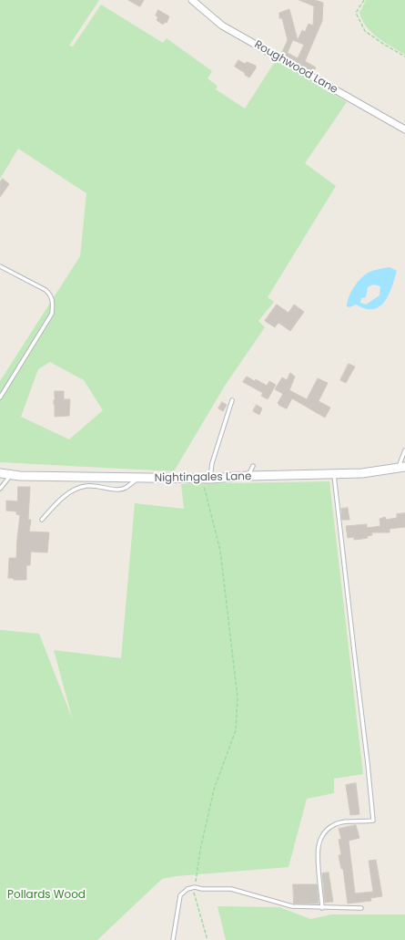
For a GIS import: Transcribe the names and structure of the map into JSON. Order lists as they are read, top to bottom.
{
  "streets": {
    "main road": ["Nightingales Lane"],
    "street": ["Roughwood Lane"]
  },
  "parks": ["Pollards Wood"]
}
